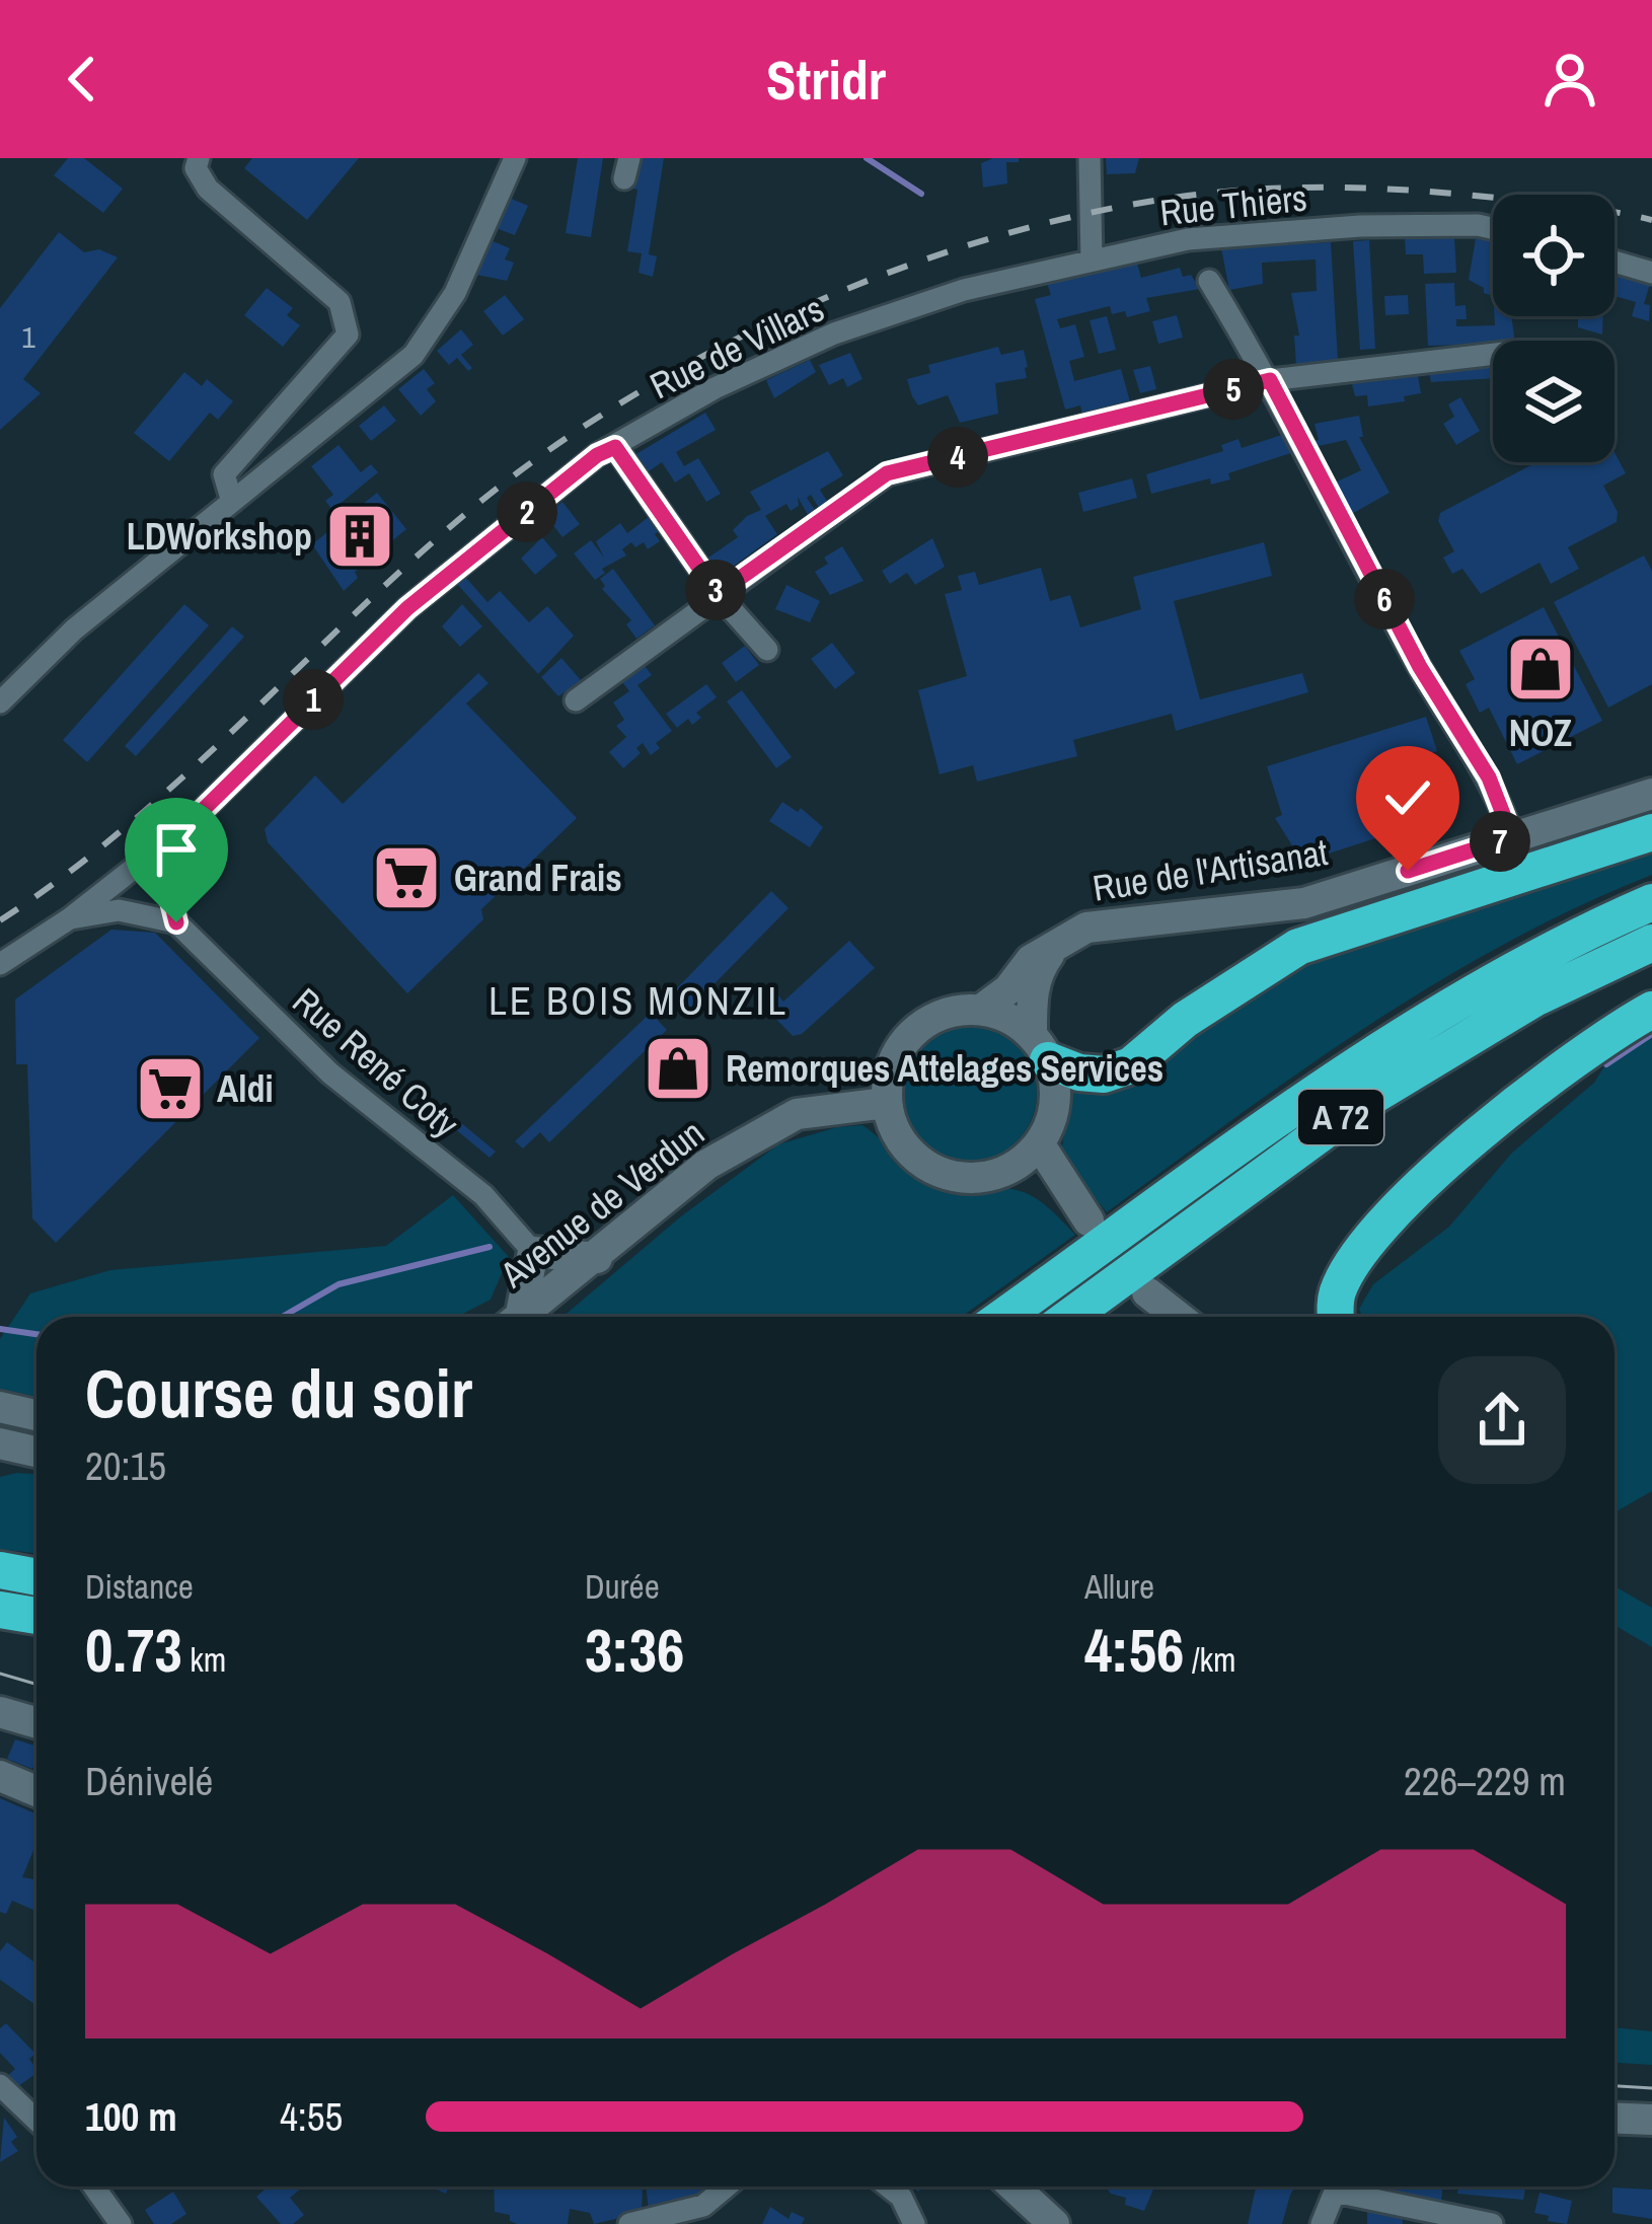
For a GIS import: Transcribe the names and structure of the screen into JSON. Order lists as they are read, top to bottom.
{
  "streets": {
    "highway": ["A 72"],
    "main road": ["Rue de l'Artisanat", "Avenue de Verdun"],
    "street": ["Rue Thiers", "Rue de Villars", "Rue René Coty"]
  },
  "crossings": [
    ["Rue Thiers", "Rue de Villars"],
    ["Rue de l'Artisanat", "Avenue de Verdun"]
  ],
  "districts": ["LE BOIS MONZIL"],
  "places": {
    "building": ["LDWorkshop"],
    "shop": ["NOZ", "Remorques Attelages Services"],
    "supermarket": ["Grand Frais", "Aldi"]
  },
  "house_numbers": ["1"],
  "page": {
    "header": "Stridr",
    "pins": [
      "5",
      "4",
      "2",
      "3",
      "6",
      "1",
      "7"
    ],
    "heading": ["Course du soir", "20:15"],
    "stats": [
      ["Distance", "0.73 km"],
      ["Durée", "3:36"],
      ["Allure", "4:56 /km"]
    ],
    "chart": ["Dénivelé", "226–229 m"],
    "list": [
      {
        "name": "100 m",
        "note": "4:55"
      }
    ]
  }
}
